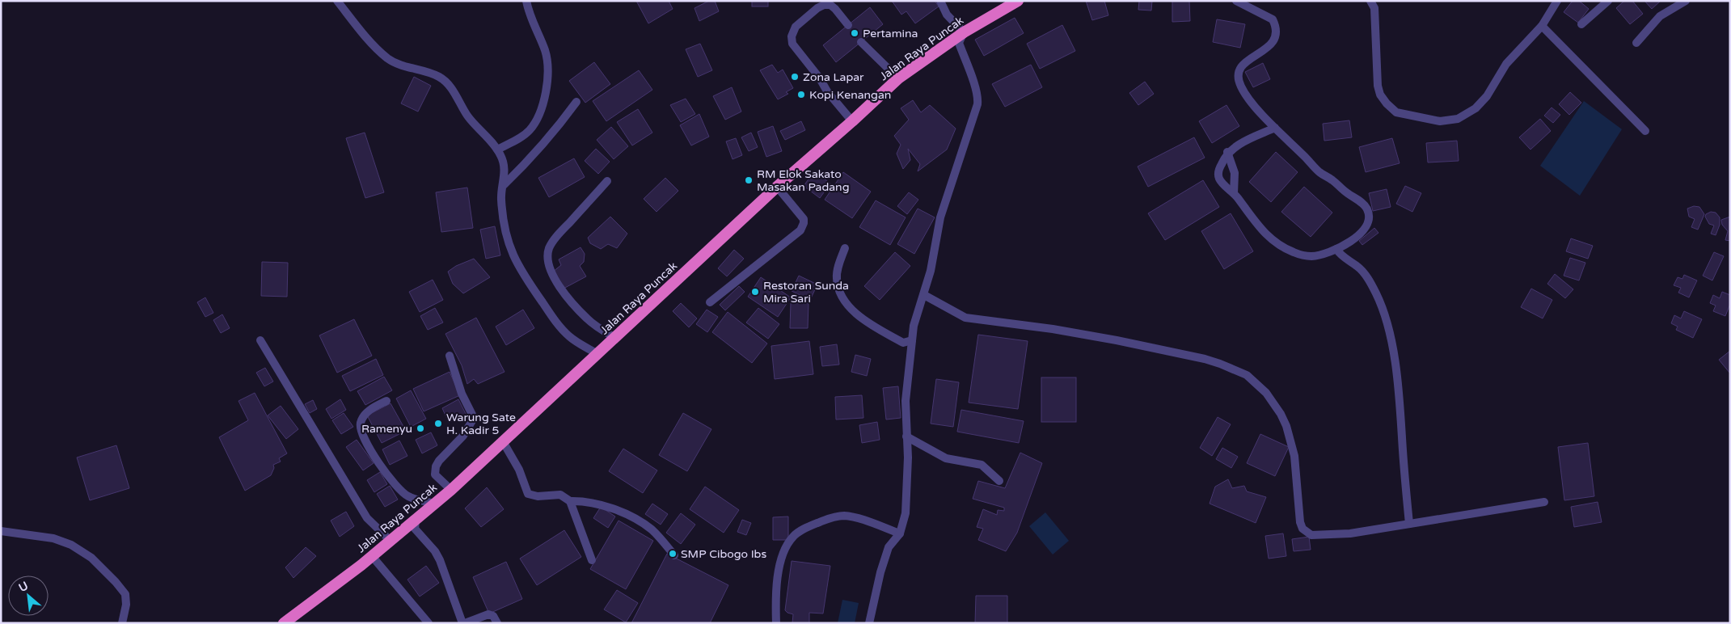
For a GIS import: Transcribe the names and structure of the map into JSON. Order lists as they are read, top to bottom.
{
  "streets": {
    "highway": ["Jalan Raya Puncak"]
  },
  "places": [
    "Pertamina",
    "Zona Lapar",
    "Kopi Kenangan",
    "RM Elok Sakato Masakan Padang",
    "Restoran Sunda Mira Sari",
    "Warung Sate H. Kadir 5",
    "Ramenyu",
    "SMP Cibogo Ibs"
  ],
  "north": "top left"
}
